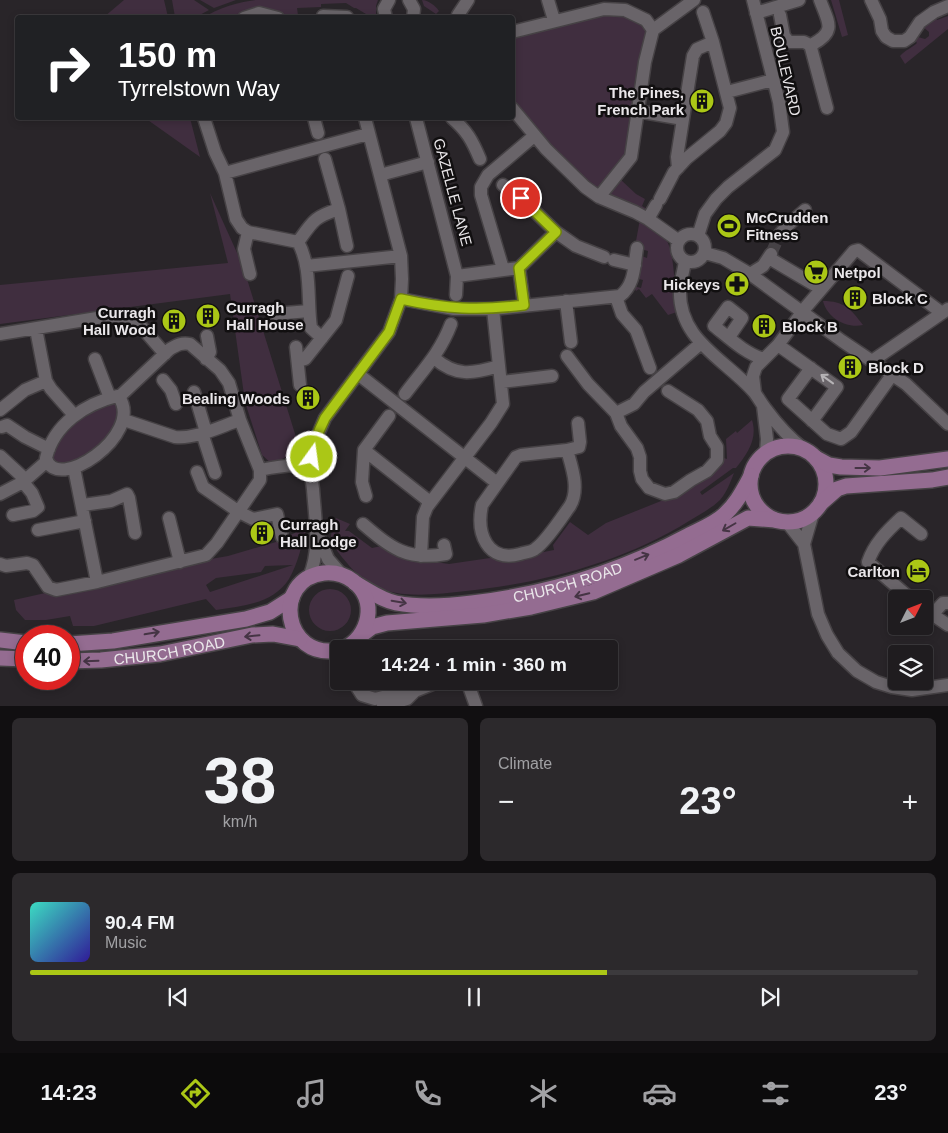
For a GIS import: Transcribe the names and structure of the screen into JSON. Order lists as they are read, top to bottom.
{
  "streets": {
    "main road": ["CHURCH ROAD"],
    "street": ["BOULEVARD", "GAZELLE LANE"]
  },
  "places": {
    "building": [
      "The Pines, French Park",
      "Block C",
      "Curragh Hall House",
      "Curragh Hall Wood",
      "Block B",
      "Block D",
      "Bealing Woods",
      "Curragh Hall Lodge"
    ],
    "sports": ["McCrudden Fitness"],
    "supermarket": ["Netpol"],
    "pharmacy": ["Hickeys"],
    "hotel": ["Carlton"]
  },
  "north": "top right",
  "page": {
    "turn": ["150 m", "Tyrrelstown Way"],
    "limit": "40",
    "trip": "14:24 · 1 min · 360 m",
    "tile": [
      ["38", "km/h"],
      "Climate"
    ],
    "heat": ["−", "23°", "+"],
    "song": ["90.4 FM", "Music"],
    "tabs": ["14:23", "23°"]
  }
}
